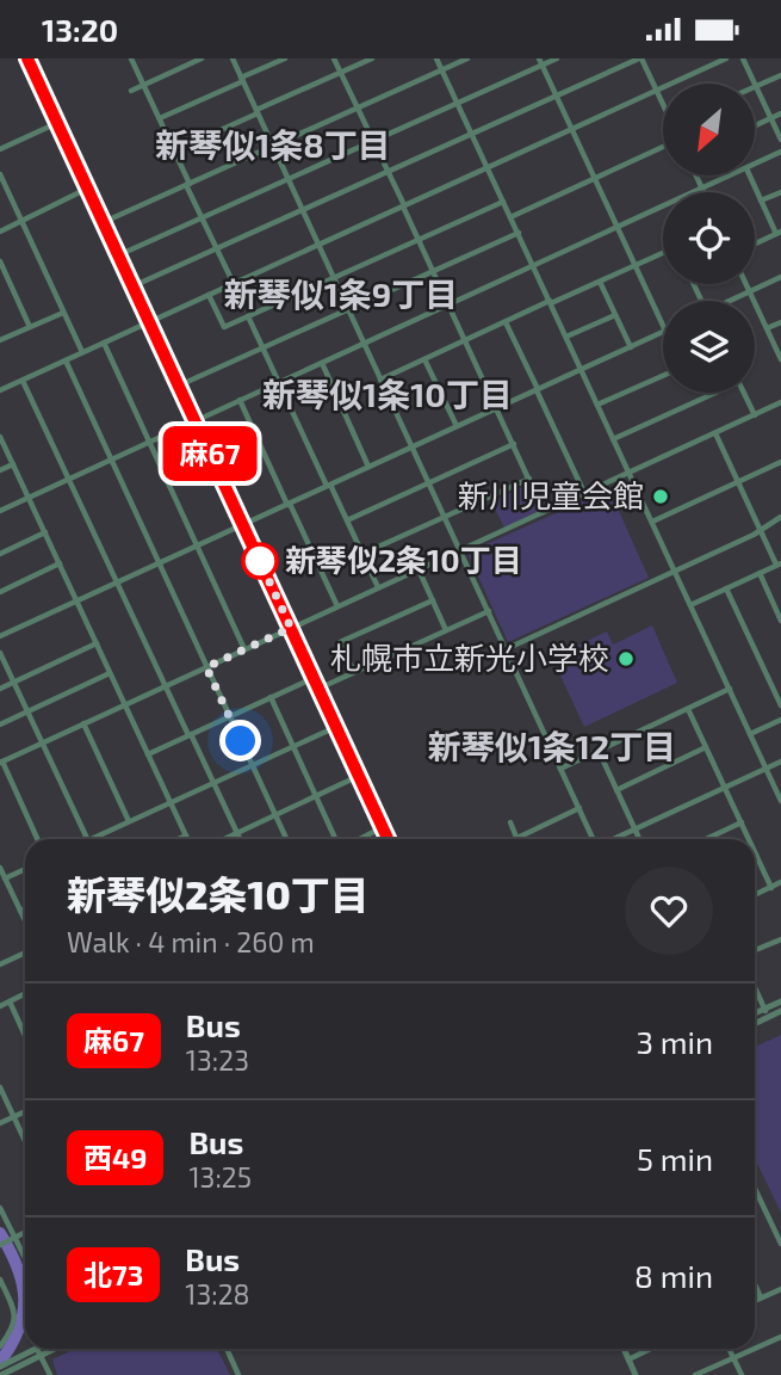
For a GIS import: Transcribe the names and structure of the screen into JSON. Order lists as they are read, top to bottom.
{
  "districts": [
    "新琴似1条8丁目",
    "新琴似1条9丁目",
    "新琴似1条10丁目",
    "新琴似1条12丁目"
  ],
  "places": ["新川児童会館", "新琴似2条10丁目", "札幌市立新光小学校"],
  "lines": ["bus line 麻67"],
  "north": "bottom left",
  "page": {
    "status": "13:20",
    "on_map": "麻67",
    "heading": ["新琴似2条10丁目", "Walk · 4 min · 260 m"],
    "list": [
      {
        "mark": "麻67",
        "name": "Bus",
        "note": "13:23",
        "value": "3 min"
      },
      {
        "mark": "西49",
        "name": "Bus",
        "note": "13:25",
        "value": "5 min"
      },
      {
        "mark": "北73",
        "name": "Bus",
        "note": "13:28",
        "value": "8 min"
      }
    ]
  }
}
